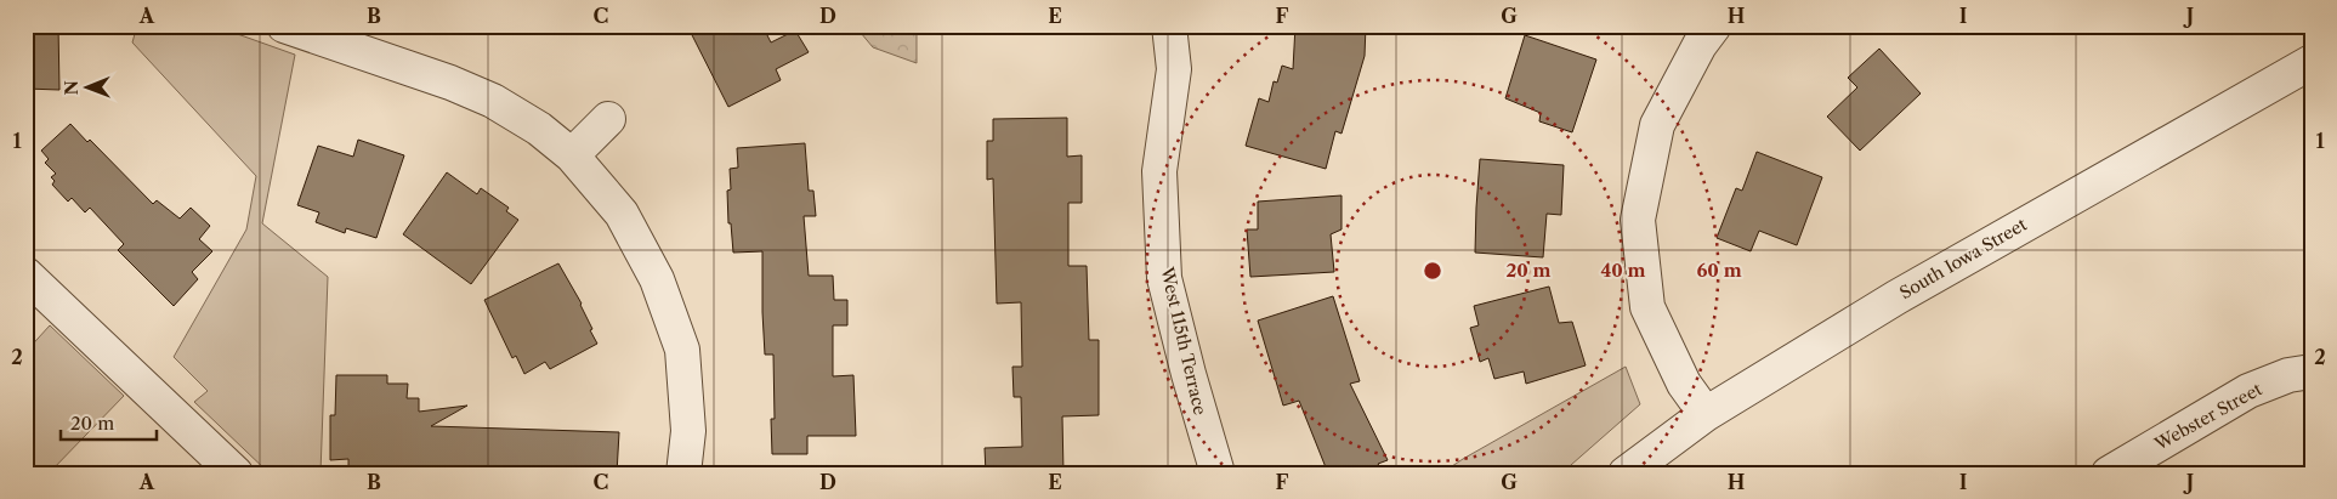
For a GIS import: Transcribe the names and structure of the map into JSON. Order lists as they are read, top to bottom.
{
  "streets": {
    "street": ["South Iowa Street", "West 115th Terrace", "Webster Street"]
  },
  "scale_bar": "20 m",
  "north": "left",
  "grid": {
    "columns": [
      "A",
      "B",
      "C",
      "D",
      "E",
      "F",
      "G",
      "H",
      "I",
      "J"
    ],
    "rows": ["1", "2"]
  },
  "rings": ["20 m", "40 m", "60 m"]
}
